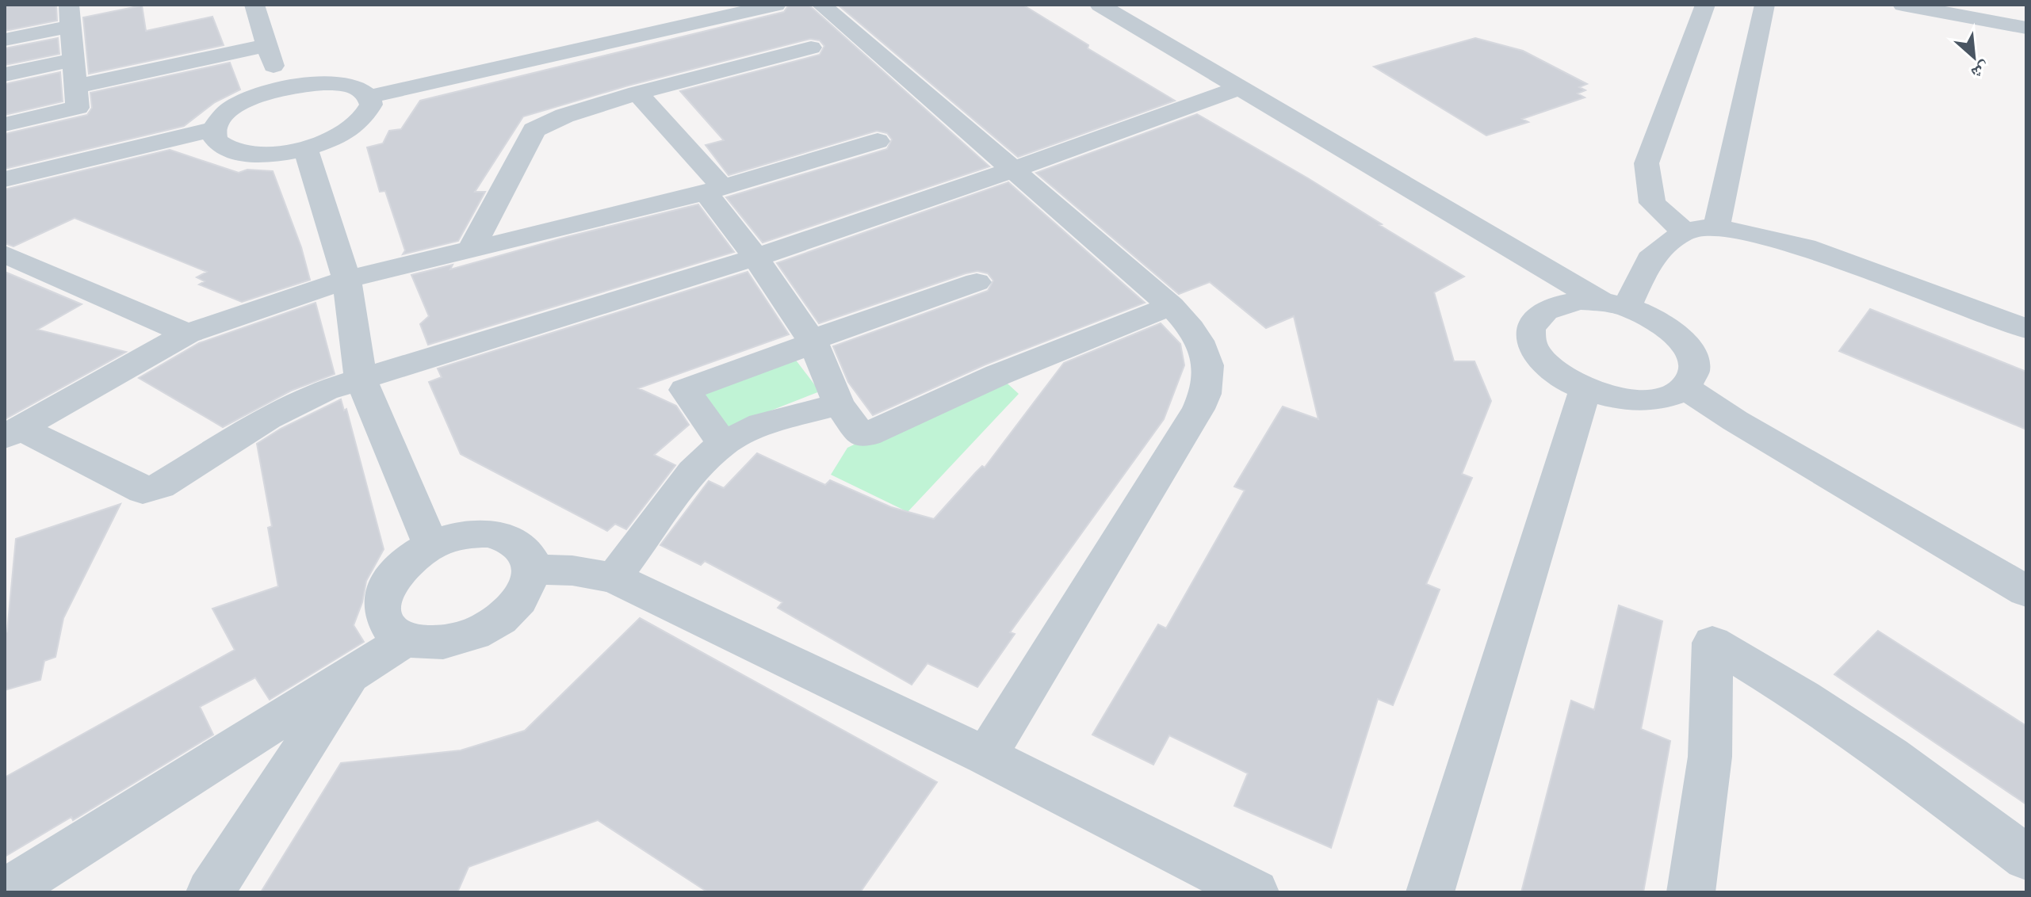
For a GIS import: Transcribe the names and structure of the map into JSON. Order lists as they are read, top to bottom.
{
  "north": "bottom right"
}
